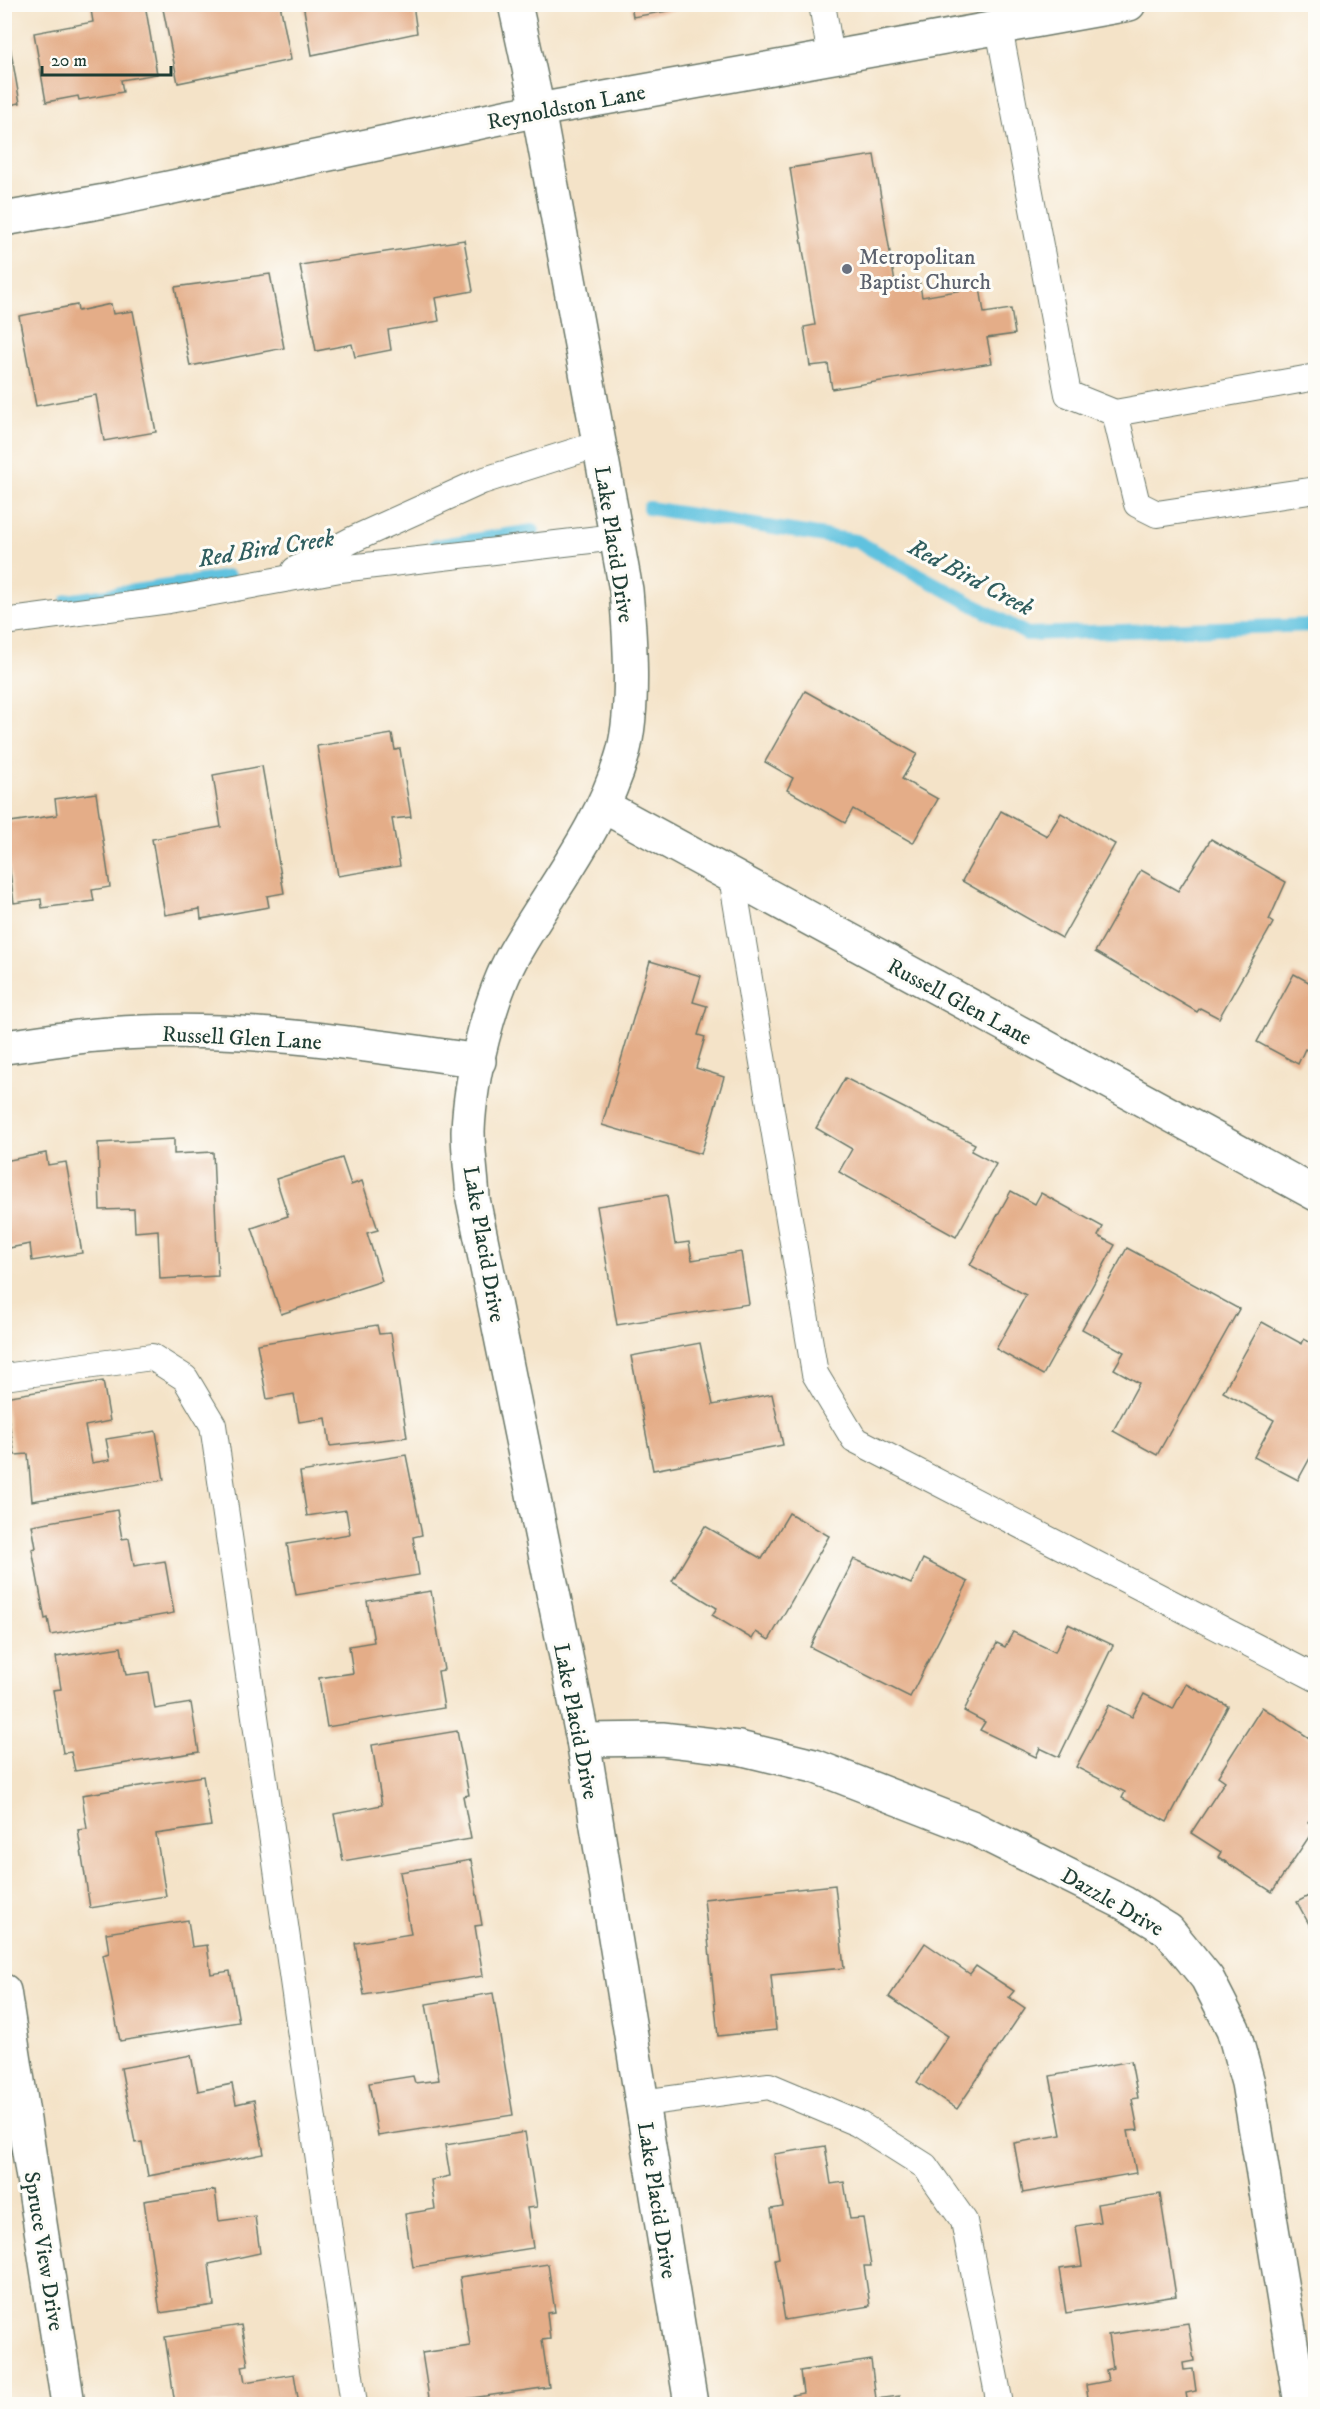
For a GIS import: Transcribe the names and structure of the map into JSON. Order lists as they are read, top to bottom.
{
  "streets": {
    "street": [
      "Reynoldston Lane",
      "Lake Placid Drive",
      "Russell Glen Lane",
      "Dazzle Drive",
      "Spruce View Drive"
    ]
  },
  "crossings": [
    ["Reynoldston Lane", "Lake Placid Drive"],
    ["Lake Placid Drive", "Russell Glen Lane"],
    ["Lake Placid Drive", "Dazzle Drive"]
  ],
  "water": ["Red Bird Creek"],
  "places": ["Metropolitan Baptist Church"],
  "scale_bar": "20 m"
}
